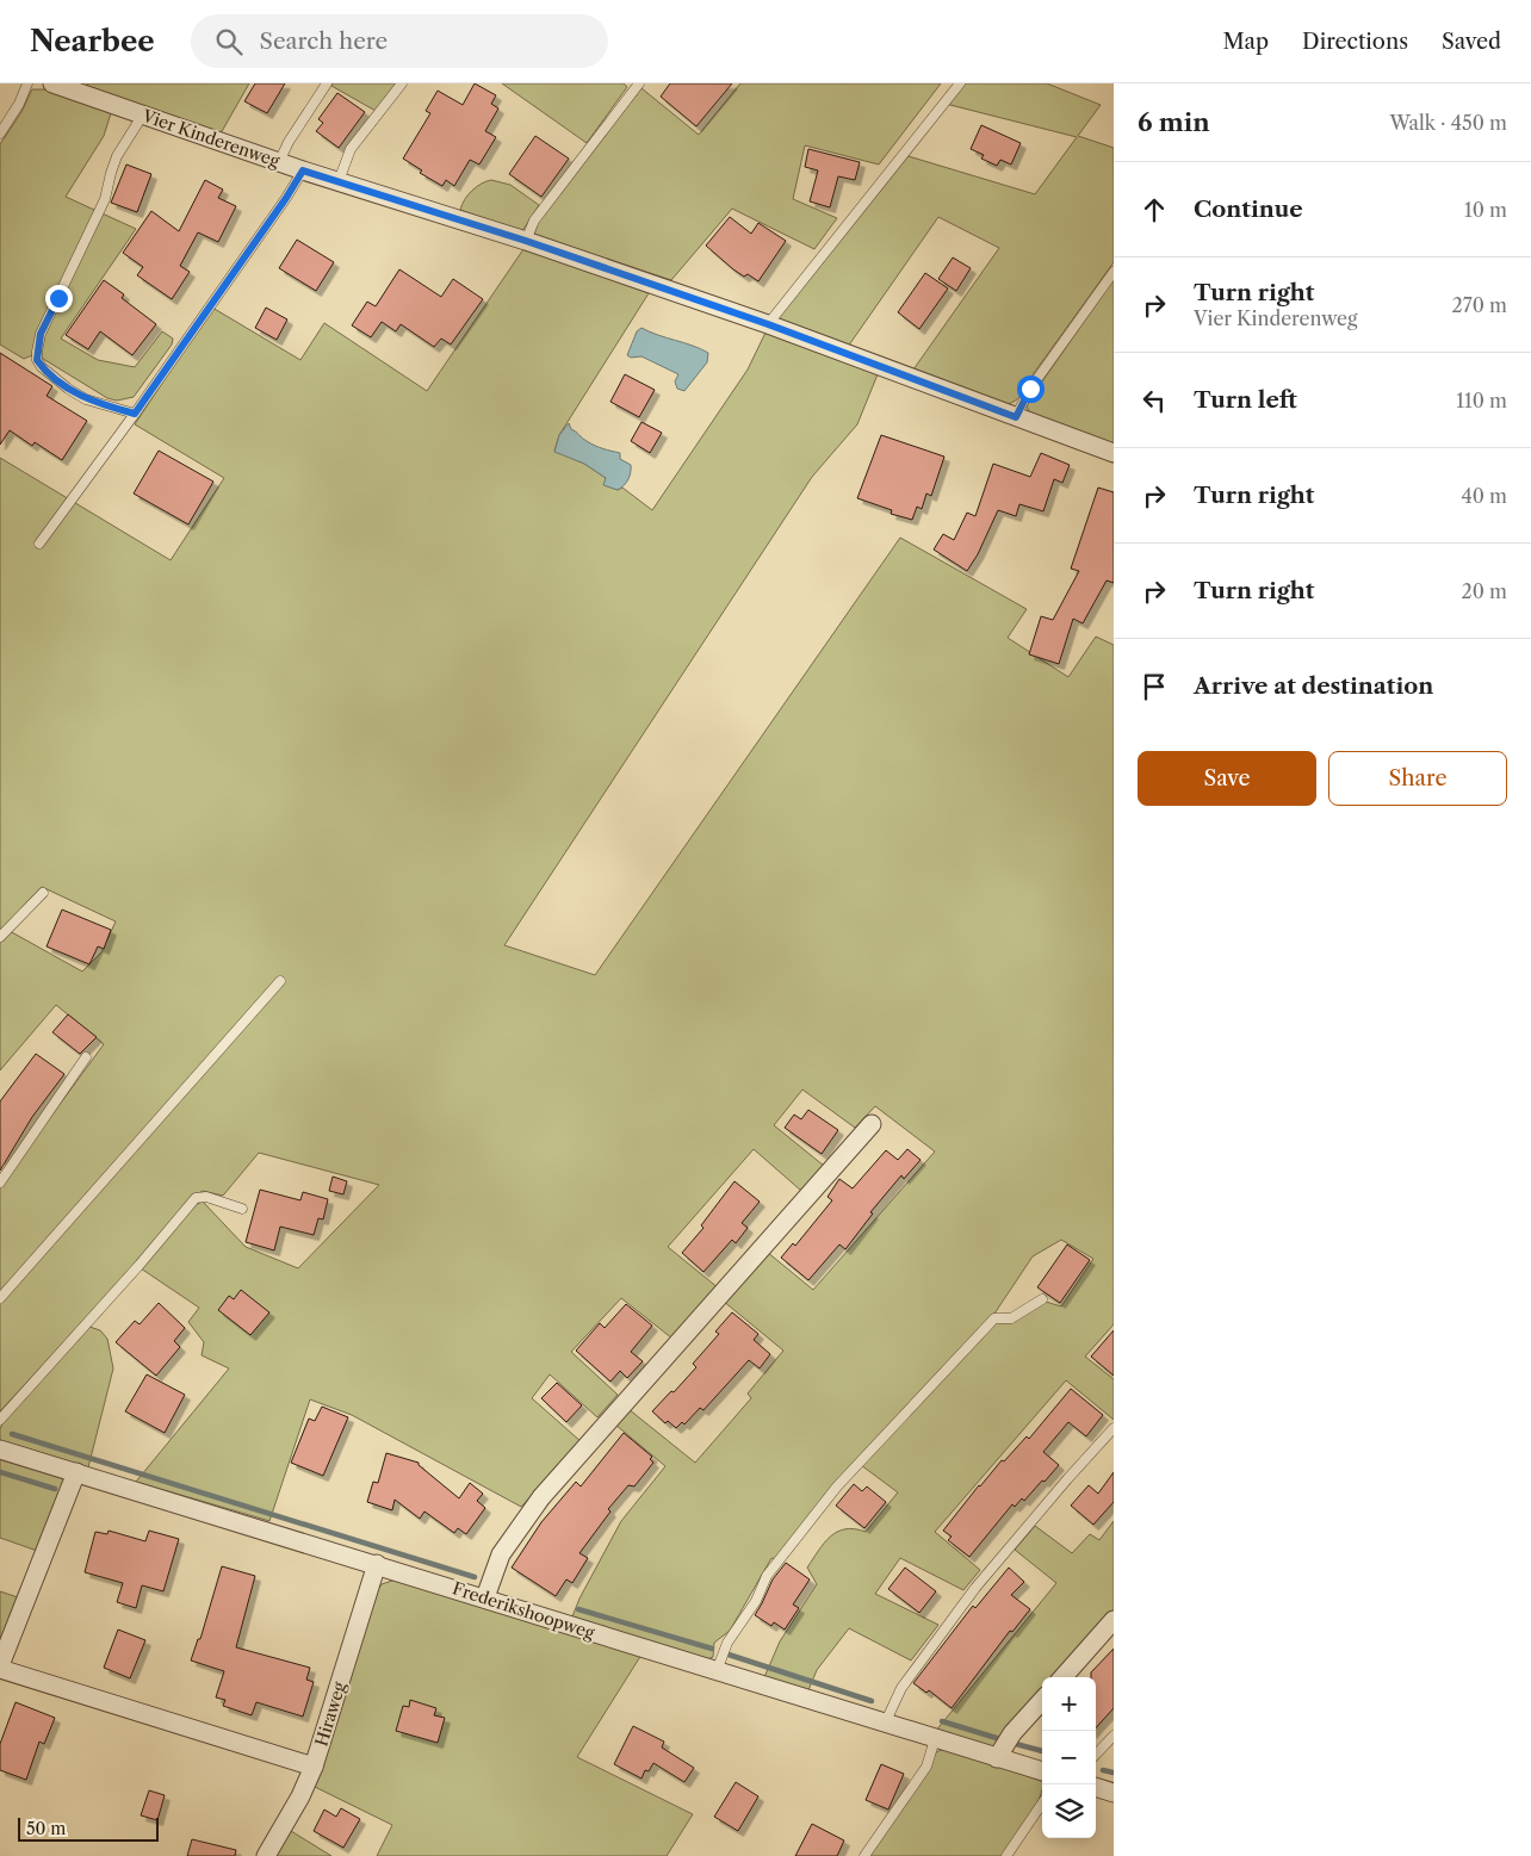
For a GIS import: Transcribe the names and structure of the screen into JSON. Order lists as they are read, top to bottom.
{
  "streets": {
    "street": ["Vier Kinderenweg", "Frederikshoopweg", "Hiraweg"]
  },
  "crossings": [
    ["Frederikshoopweg", "Hiraweg"]
  ],
  "scale_bar": "50 m",
  "page": {
    "header": "Nearbee",
    "search": "Search here",
    "nav": ["Map", "Directions", "Saved"],
    "heading": ["6 min", "Walk · 450 m"],
    "list": [
      ["Continue", "10 m"],
      ["Turn right", "Vier Kinderenweg", "270 m"],
      ["Turn left", "110 m"],
      ["Turn right", "40 m"],
      ["Turn right", "20 m"],
      "Arrive at destination"
    ],
    "buttons": ["Save", "Share"],
    "map_buttons": ["+", "−"],
    "scale": "50 m"
  }
}
